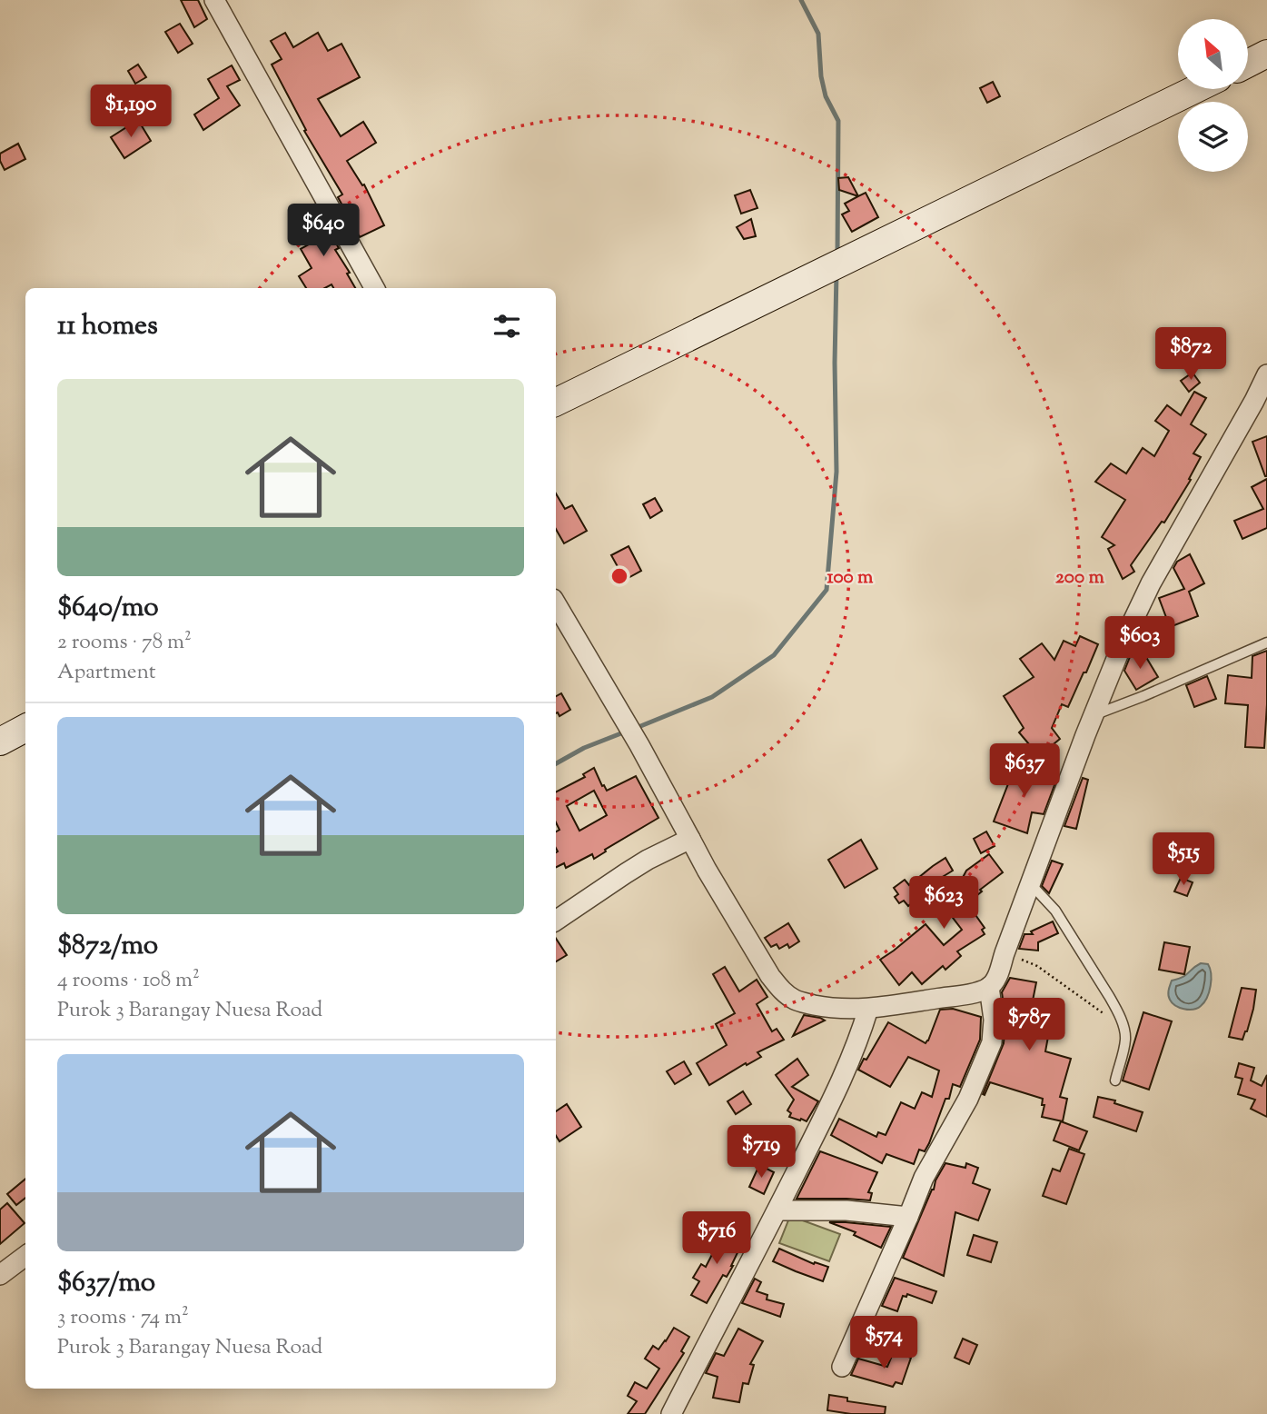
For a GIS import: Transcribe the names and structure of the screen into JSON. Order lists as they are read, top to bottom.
{
  "north": "top left",
  "page": {
    "price": [
      "$1,190",
      "$640",
      "$872",
      "$603",
      "$637",
      "$515",
      "$623",
      "$787",
      "$719",
      "$716",
      "$574"
    ],
    "heading": "11 homes",
    "list": [
      {
        "name": "$640/mo",
        "note": "2 rooms · 78 m² · Apartment"
      },
      {
        "name": "$872/mo",
        "note": "4 rooms · 108 m² · Purok 3 Barangay Nuesa Road"
      },
      {
        "name": "$637/mo",
        "note": "3 rooms · 74 m² · Purok 3 Barangay Nuesa Road"
      }
    ]
  },
  "rings": ["100 m", "200 m"]
}
